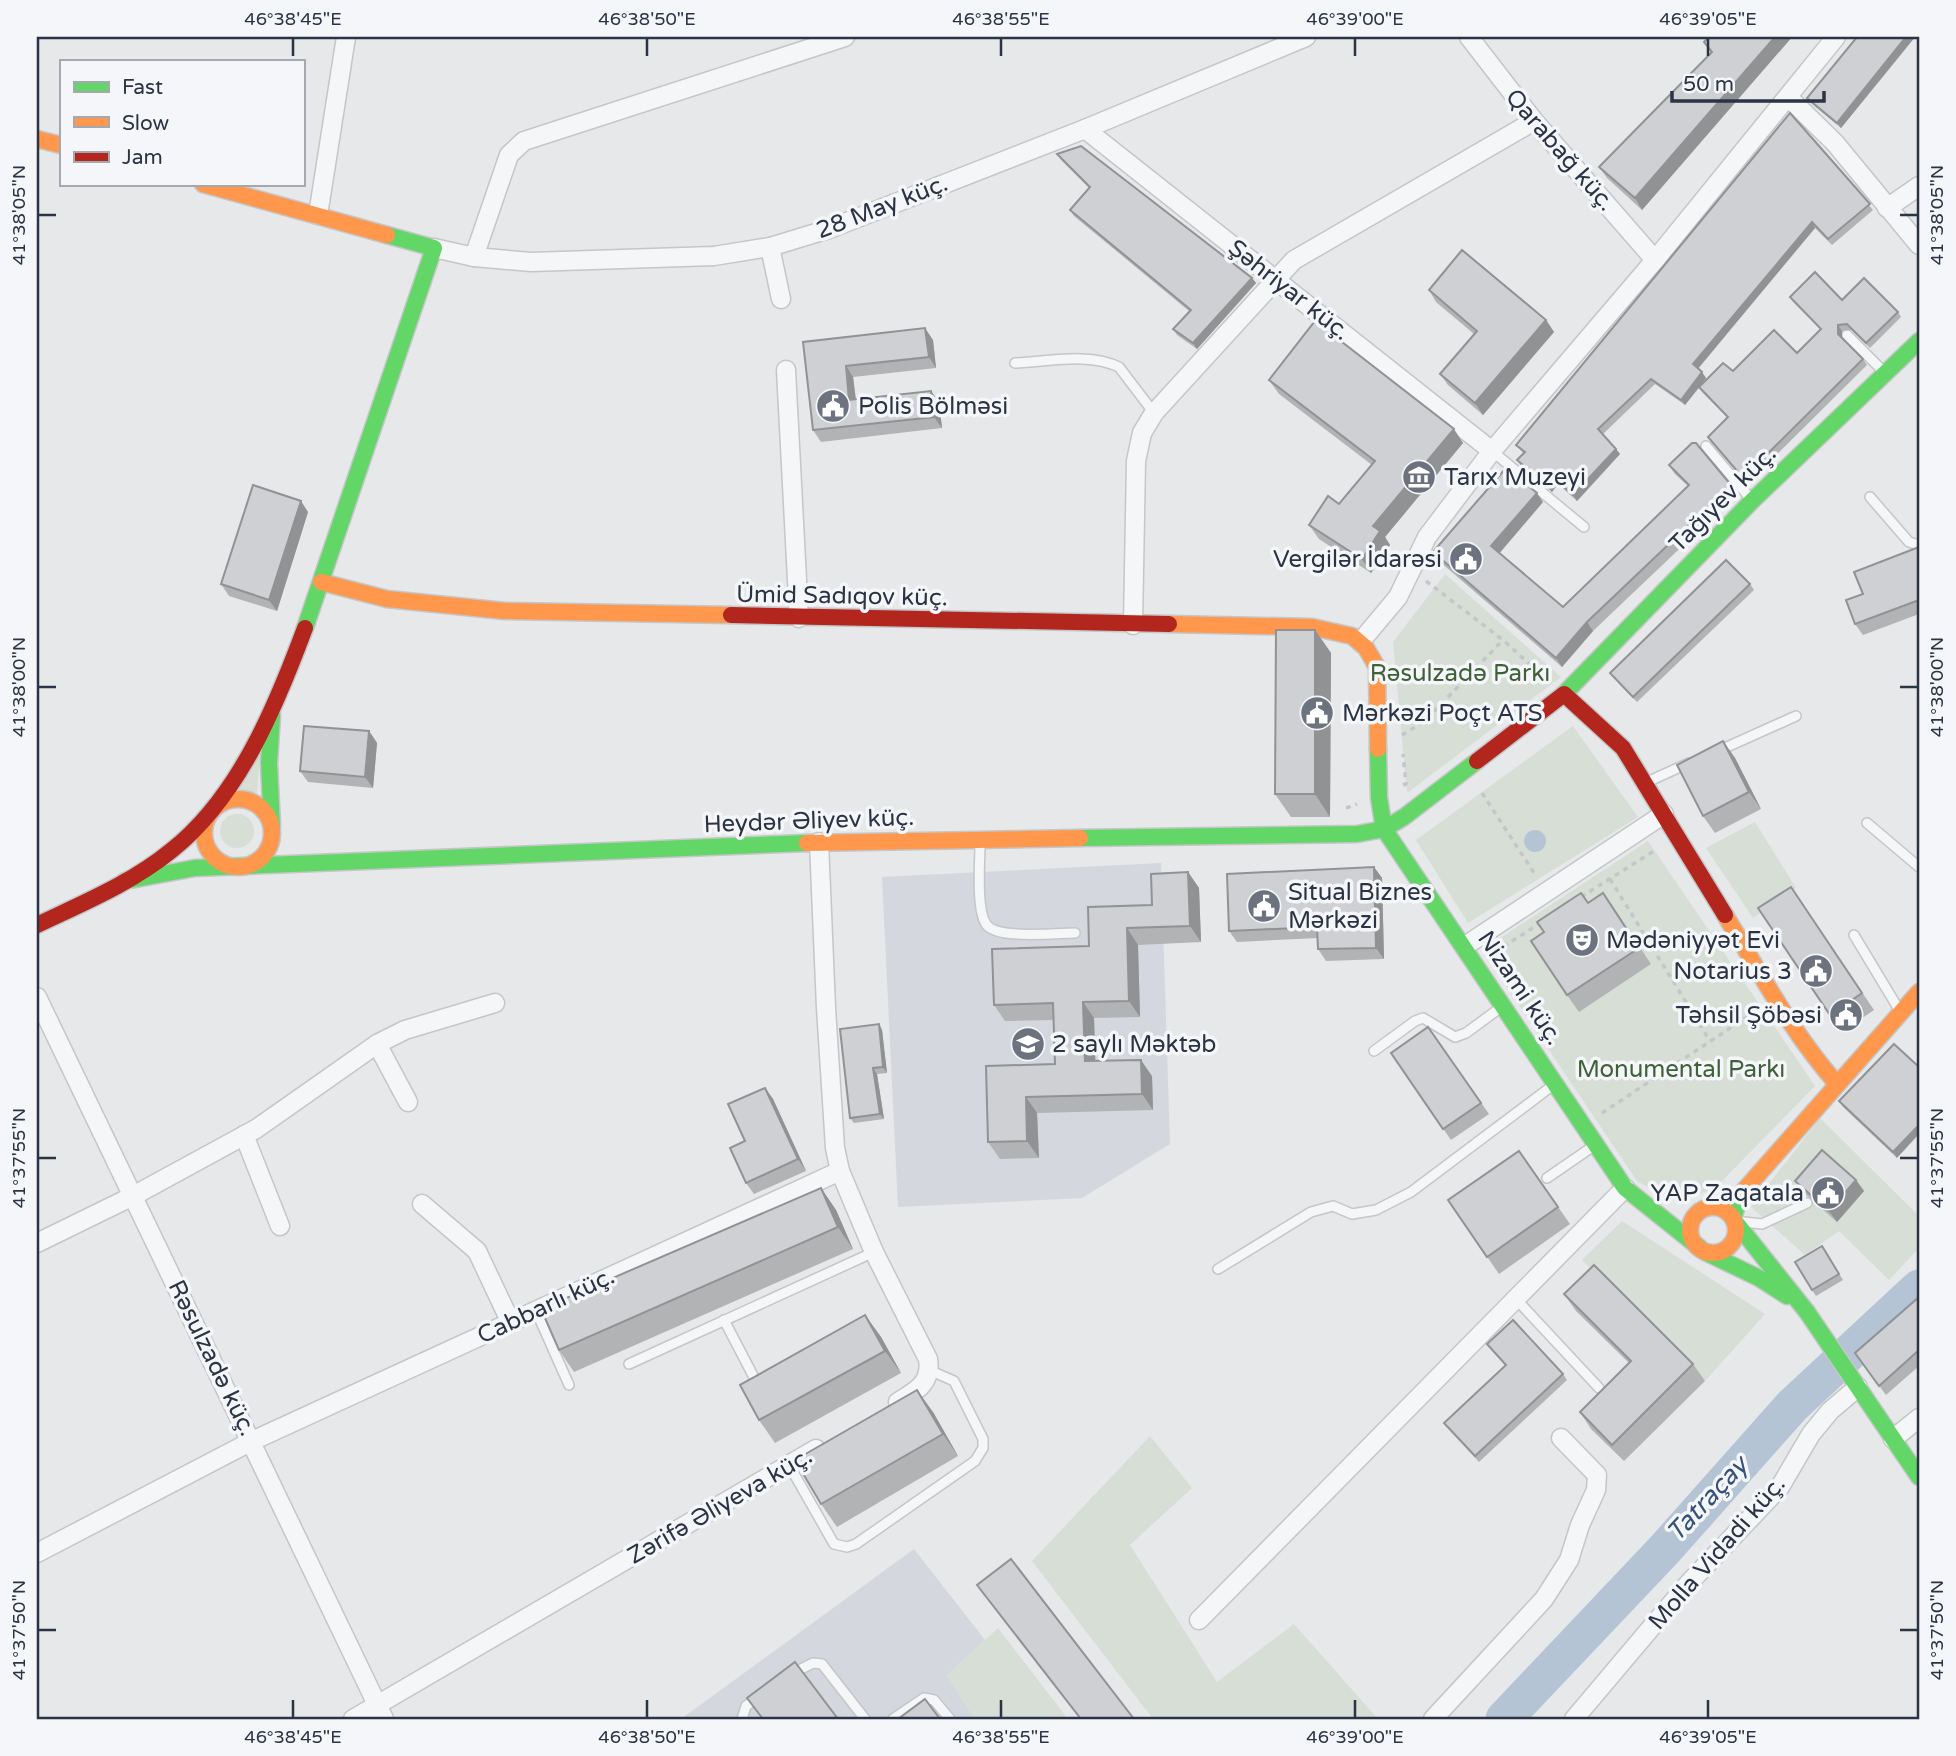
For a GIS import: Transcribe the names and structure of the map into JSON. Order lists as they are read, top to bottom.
{
  "streets": {
    "main road": [
      "Tağıyev küç.",
      "Ümid Sadıqov küç.",
      "Heydər Əliyev küç.",
      "Nizami küç."
    ],
    "street": [
      "Qarabağ küç.",
      "28 May küç.",
      "Şəhriyar küç.",
      "Cabbarlı küç.",
      "Rəsulzadə küç.",
      "Zərifə Əliyeva küç.",
      "Molla Vidadi küç."
    ]
  },
  "crossings": [
    ["28 May küç.", "Şəhriyar küç."],
    ["Tağıyev küç.", "Heydər Əliyev küç."],
    ["Tağıyev küç.", "Nizami küç."],
    ["Heydər Əliyev küç.", "Nizami küç."],
    ["Cabbarlı küç.", "Rəsulzadə küç."],
    ["Rəsulzadə küç.", "Zərifə Əliyeva küç."]
  ],
  "water": ["Tatraçay"],
  "parks": ["Rəsulzadə Parkı", "Monumental Parkı"],
  "places": {
    "public building": [
      "Polis Bölməsi",
      "Vergilər İdarəsi",
      "Mərkəzi Poçt ATS",
      "Situal Biznes Mərkəzi",
      "Notarius 3",
      "Təhsil Şöbəsi",
      "YAP Zaqatala"
    ],
    "museum": ["Tarıx Muzeyi"],
    "theatre": ["Mədəniyyət Evi"],
    "school or university": ["2 saylı Məktəb"]
  },
  "legend": ["Fast", "Slow", "Jam"],
  "scale_bar": "50 m",
  "coordinates": [
    "46°38'45\"E",
    "46°38'50\"E",
    "46°38'55\"E",
    "46°39'00\"E",
    "46°39'05\"E",
    "41°38'05\"N",
    "41°38'00\"N",
    "41°37'55\"N",
    "41°37'50\"N"
  ]
}
